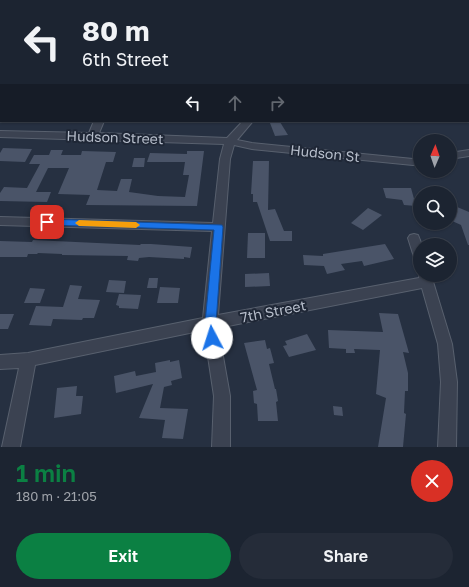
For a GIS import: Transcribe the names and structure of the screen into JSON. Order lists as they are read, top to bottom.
{
  "streets": {
    "street": ["Hudson Street", "Hudson St", "7th Street"]
  },
  "crossings": [
    ["Hudson Street", "Hudson St"]
  ],
  "north": "top",
  "page": {
    "turn": ["80 m", "6th Street"],
    "heading": ["1 min", "180 m · 21:05"],
    "buttons": ["Exit", "Share"]
  }
}
